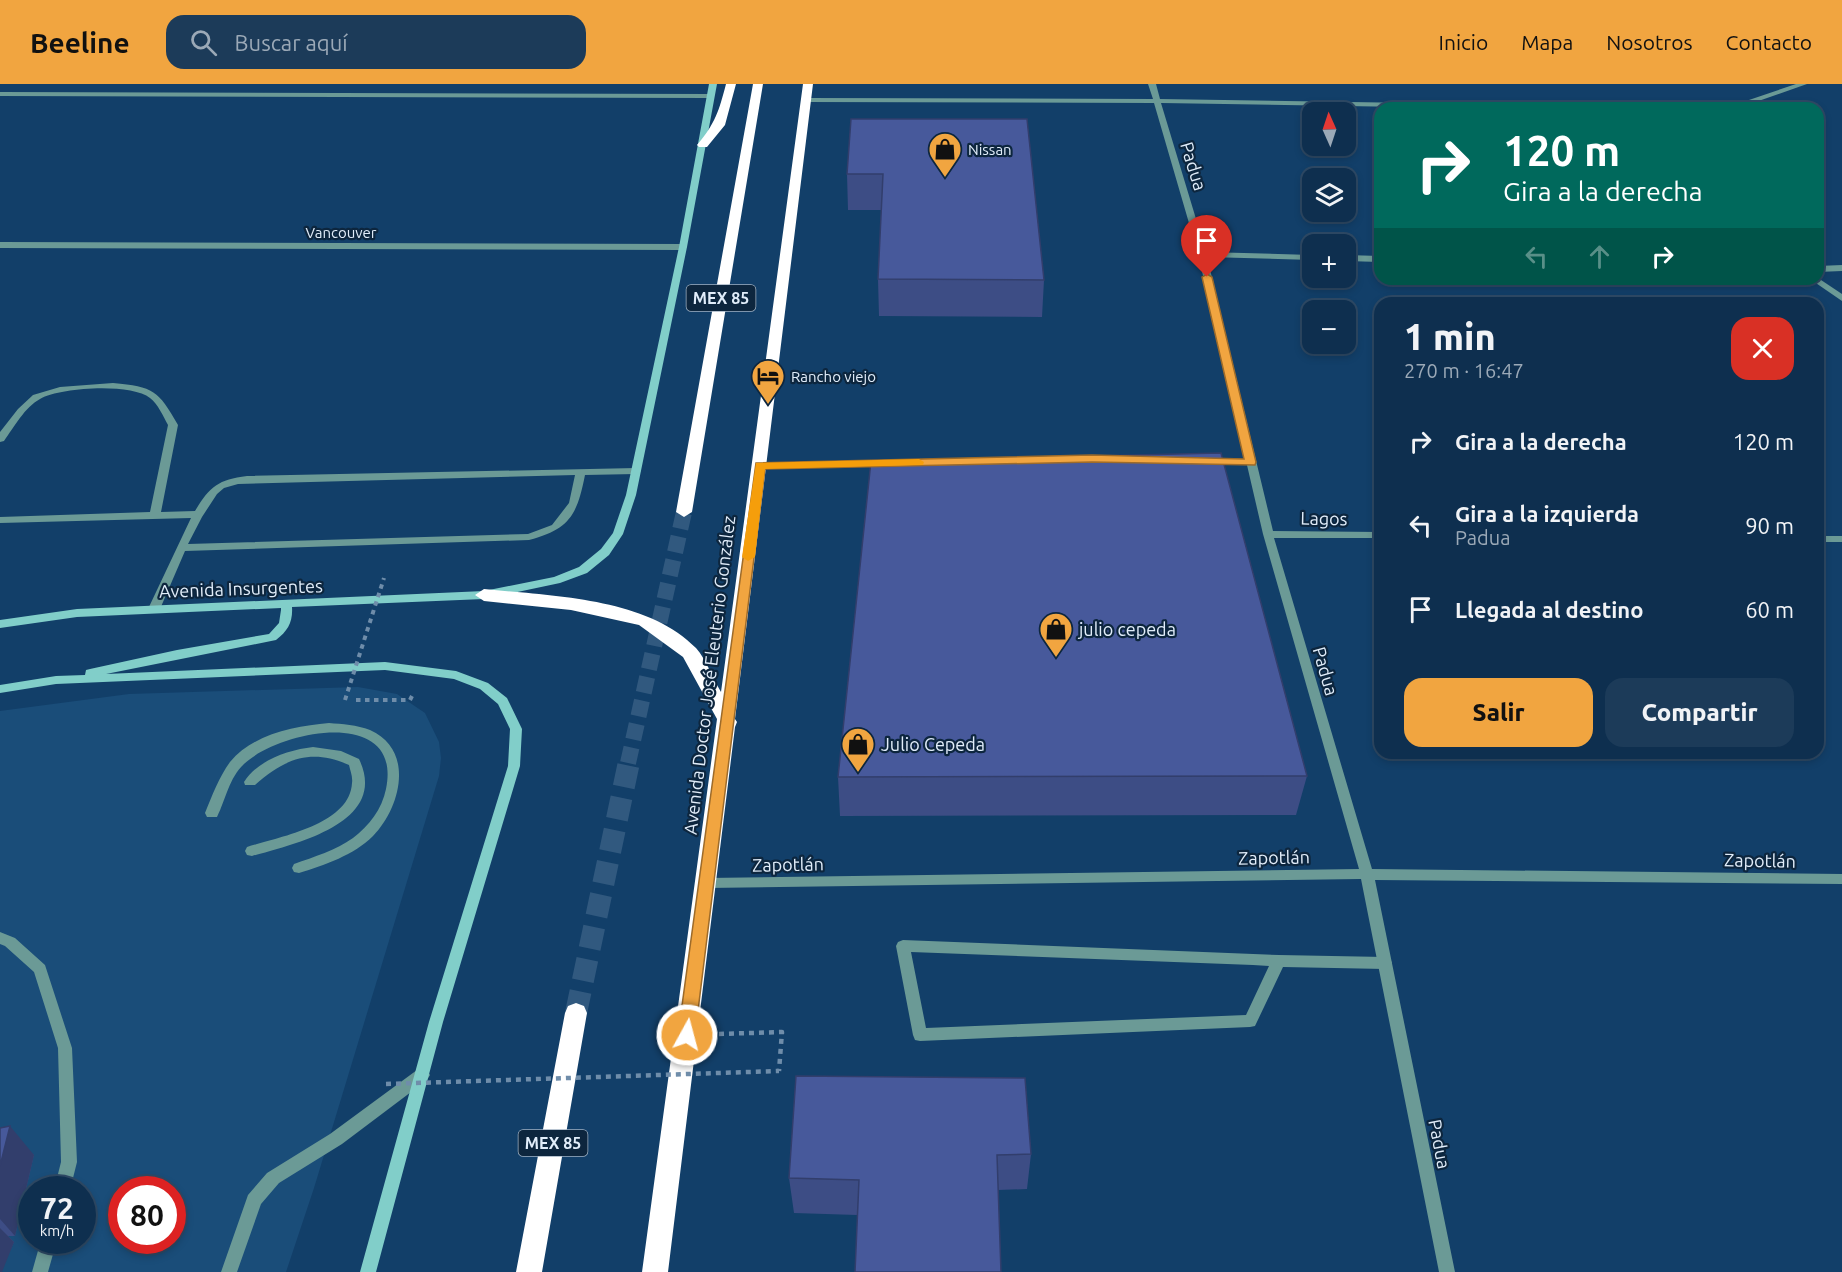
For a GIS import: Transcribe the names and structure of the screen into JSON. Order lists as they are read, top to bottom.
{
  "streets": {
    "highway": ["MEX 85", "Avenida Doctor José Eleuterio González"],
    "main road": ["Avenida Insurgentes"],
    "street": [
      "Padua",
      "Vancouver",
      "Lagos",
      "Zapotlán"
    ]
  },
  "crossings": [
    ["Padua", "Lagos"],
    ["Padua", "Zapotlán"],
    ["Avenida Doctor José Eleuterio González", "Zapotlán"]
  ],
  "places": {
    "shop": ["Nissan", "julio cepeda", "Julio Cepeda"],
    "hotel": ["Rancho viejo"]
  },
  "north": "top",
  "page": {
    "header": "Beeline",
    "search": "Buscar aquí",
    "nav": [
      "Inicio",
      "Mapa",
      "Nosotros",
      "Contacto"
    ],
    "map_buttons": ["+", "−"],
    "turn": ["120 m", "Gira a la derecha"],
    "heading": ["1 min", "270 m · 16:47"],
    "list": [
      {
        "name": "Gira a la derecha",
        "value": "120 m"
      },
      {
        "name": "Gira a la izquierda",
        "note": "Padua",
        "value": "90 m"
      },
      {
        "name": "Llegada al destino",
        "value": "60 m"
      }
    ],
    "buttons": ["Salir", "Compartir"],
    "speed": "72 km/h",
    "limit": "80"
  }
}
